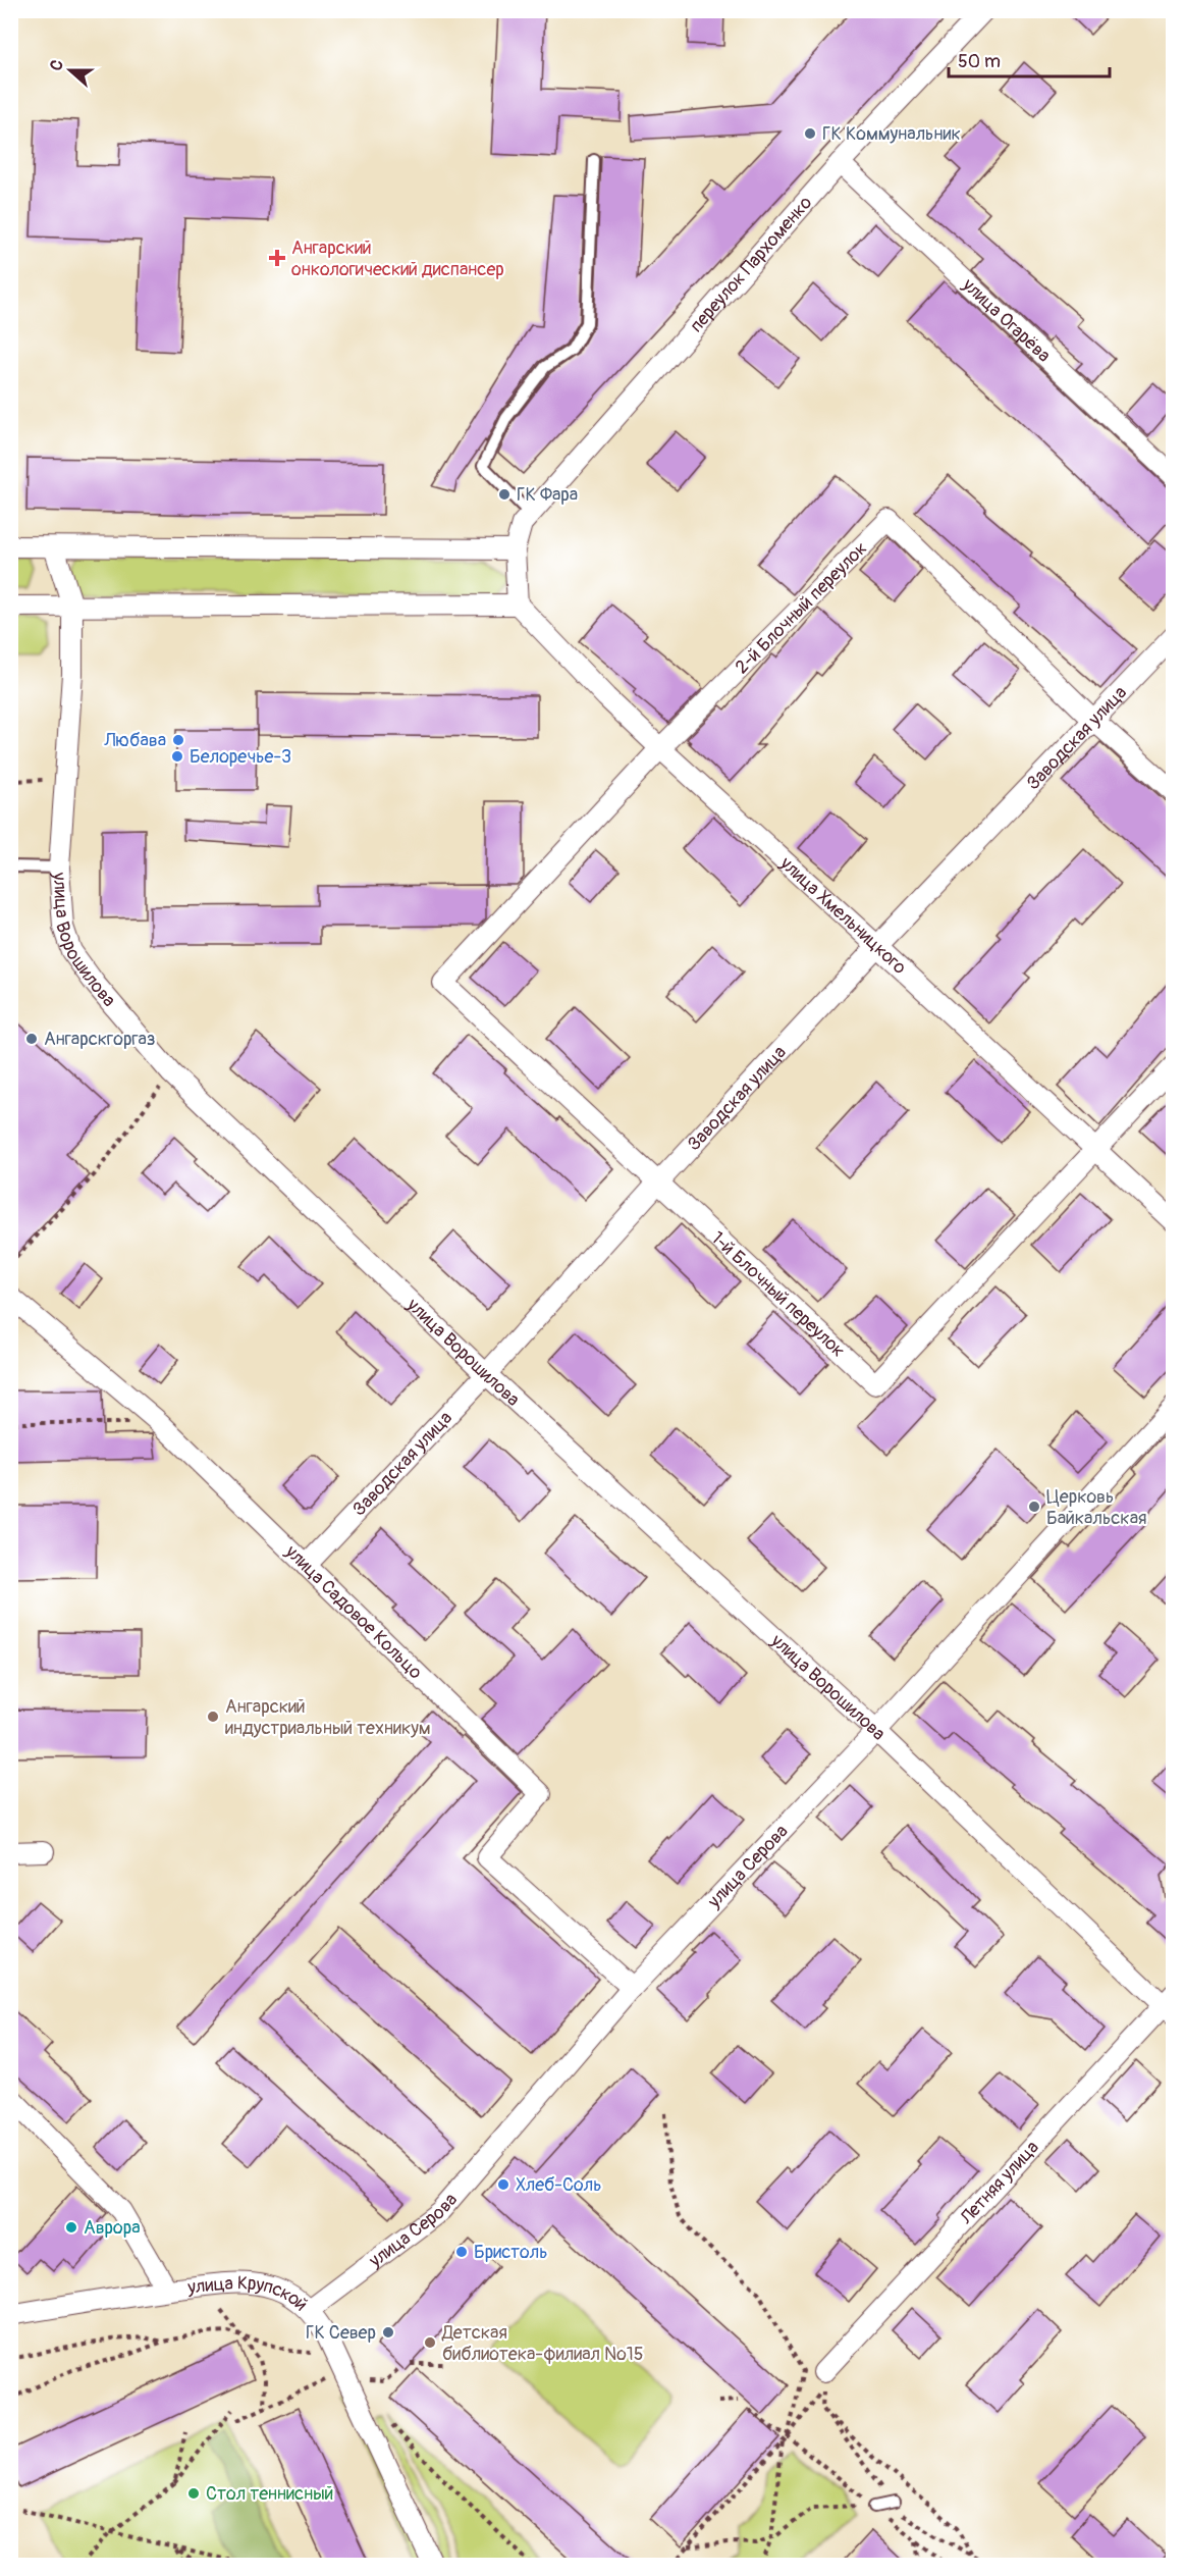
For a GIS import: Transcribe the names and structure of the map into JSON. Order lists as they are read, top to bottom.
{
  "streets": {
    "street": [
      "переулок Пархоменко",
      "улица Огарёва",
      "2-й Блочный переулок",
      "Заводская улица",
      "улица Хмельницкого",
      "улица Ворошилова",
      "1-й Блочный переулок",
      "улица Садовое Кольцо",
      "улица Серова",
      "Летняя улица",
      "улица Крупской"
    ]
  },
  "crossings": [
    ["переулок Пархоменко", "улица Огарёва"],
    ["2-й Блочный переулок", "Заводская улица"],
    ["2-й Блочный переулок", "улица Хмельницкого"],
    ["2-й Блочный переулок", "1-й Блочный переулок"],
    ["Заводская улица", "улица Хмельницкого"],
    ["Заводская улица", "улица Ворошилова"],
    ["Заводская улица", "1-й Блочный переулок"],
    ["Заводская улица", "улица Садовое Кольцо"],
    ["улица Хмельницкого", "1-й Блочный переулок"],
    ["улица Ворошилова", "улица Серова"],
    ["улица Ворошилова", "Летняя улица"],
    ["улица Садовое Кольцо", "улица Серова"],
    ["улица Серова", "улица Крупской"]
  ],
  "places": {
    "other": [
      "ГК Коммунальник",
      "ГК Фара",
      "Любава",
      "Белоречье-3",
      "Ангарскгоргаз",
      "Церковь Байкальская",
      "Ангарский индустриальный техникум",
      "Хлеб-Соль",
      "Аврора",
      "Бристоль",
      "ГК Север",
      "Детская библиотека-филиал №15",
      "Стол теннисный"
    ],
    "health": ["Ангарский онкологический диспансер"]
  },
  "scale_bar": "50 m",
  "north": "left"
}
